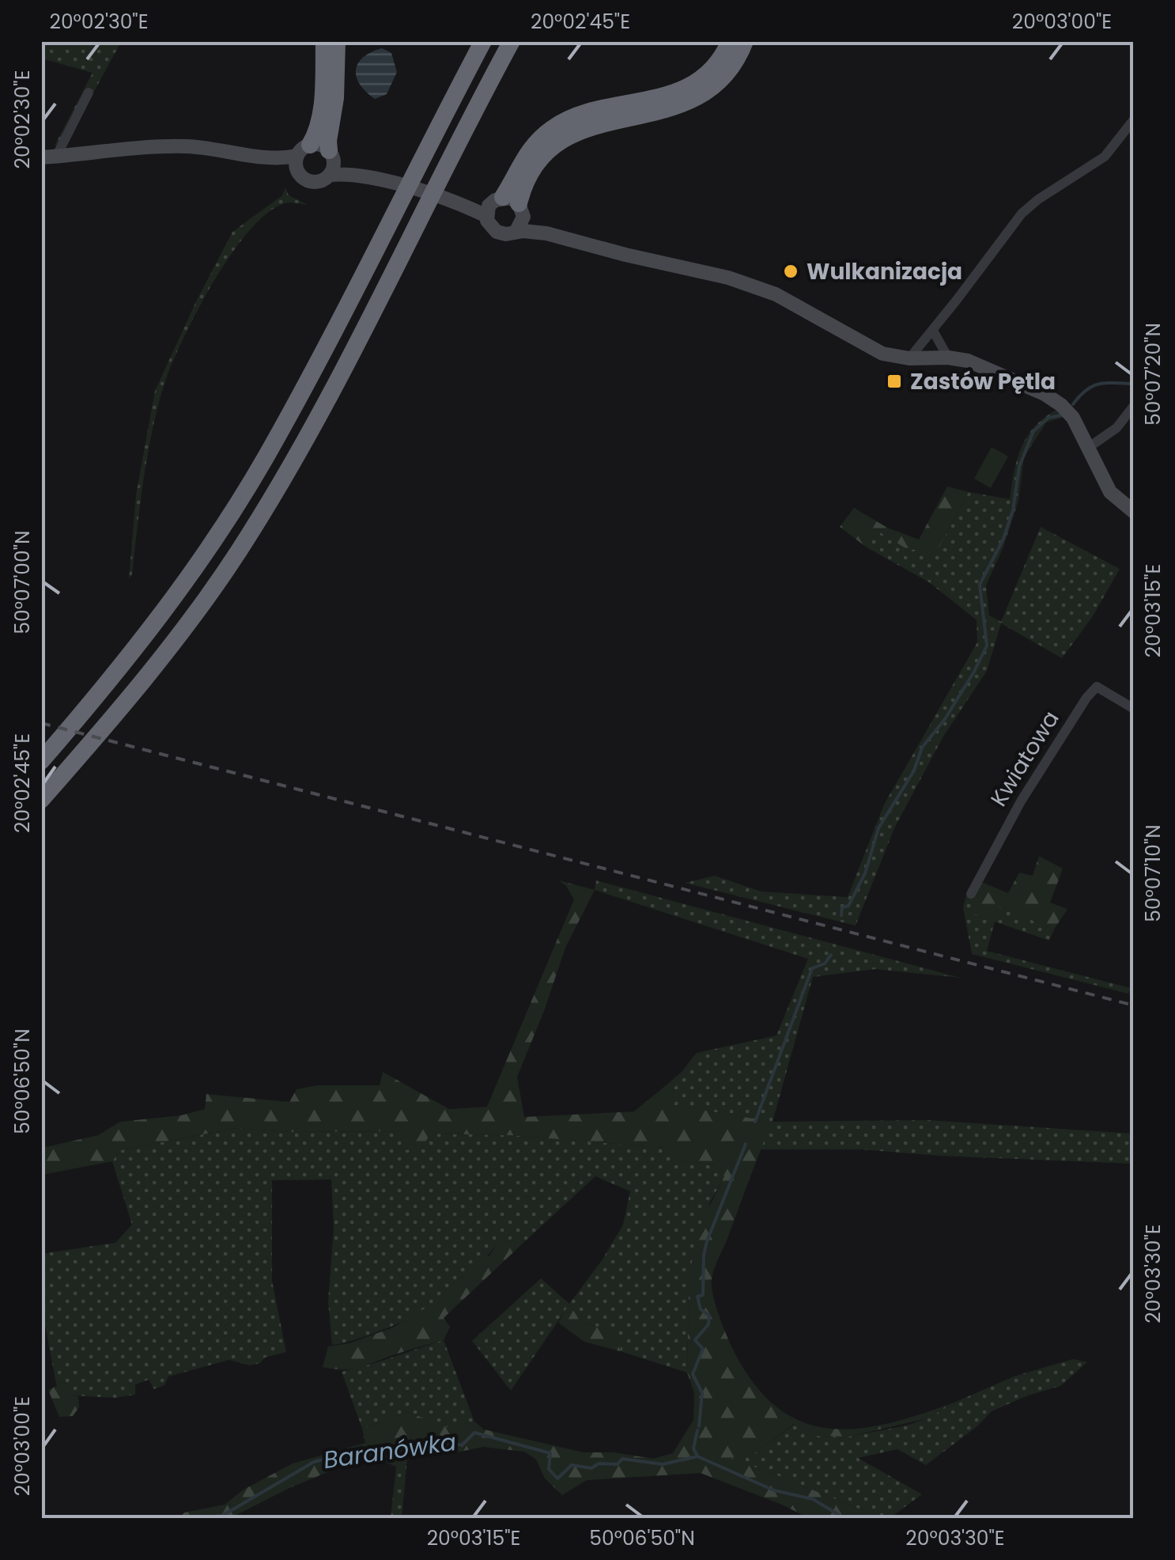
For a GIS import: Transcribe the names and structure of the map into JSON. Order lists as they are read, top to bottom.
{
  "streets": {
    "street": ["Kwiatowa"]
  },
  "water": ["Baranówka"],
  "places": {
    "other": ["Wulkanizacja"],
    "transit": ["Zastów Pętla"]
  },
  "coordinates": [
    "20°02'30\"E",
    "20°02'45\"E",
    "20°03'00\"E",
    "50°07'20\"N",
    "50°07'00\"N",
    "20°03'15\"E",
    "50°07'10\"N",
    "50°06'50\"N",
    "20°03'30\"E"
  ]
}
